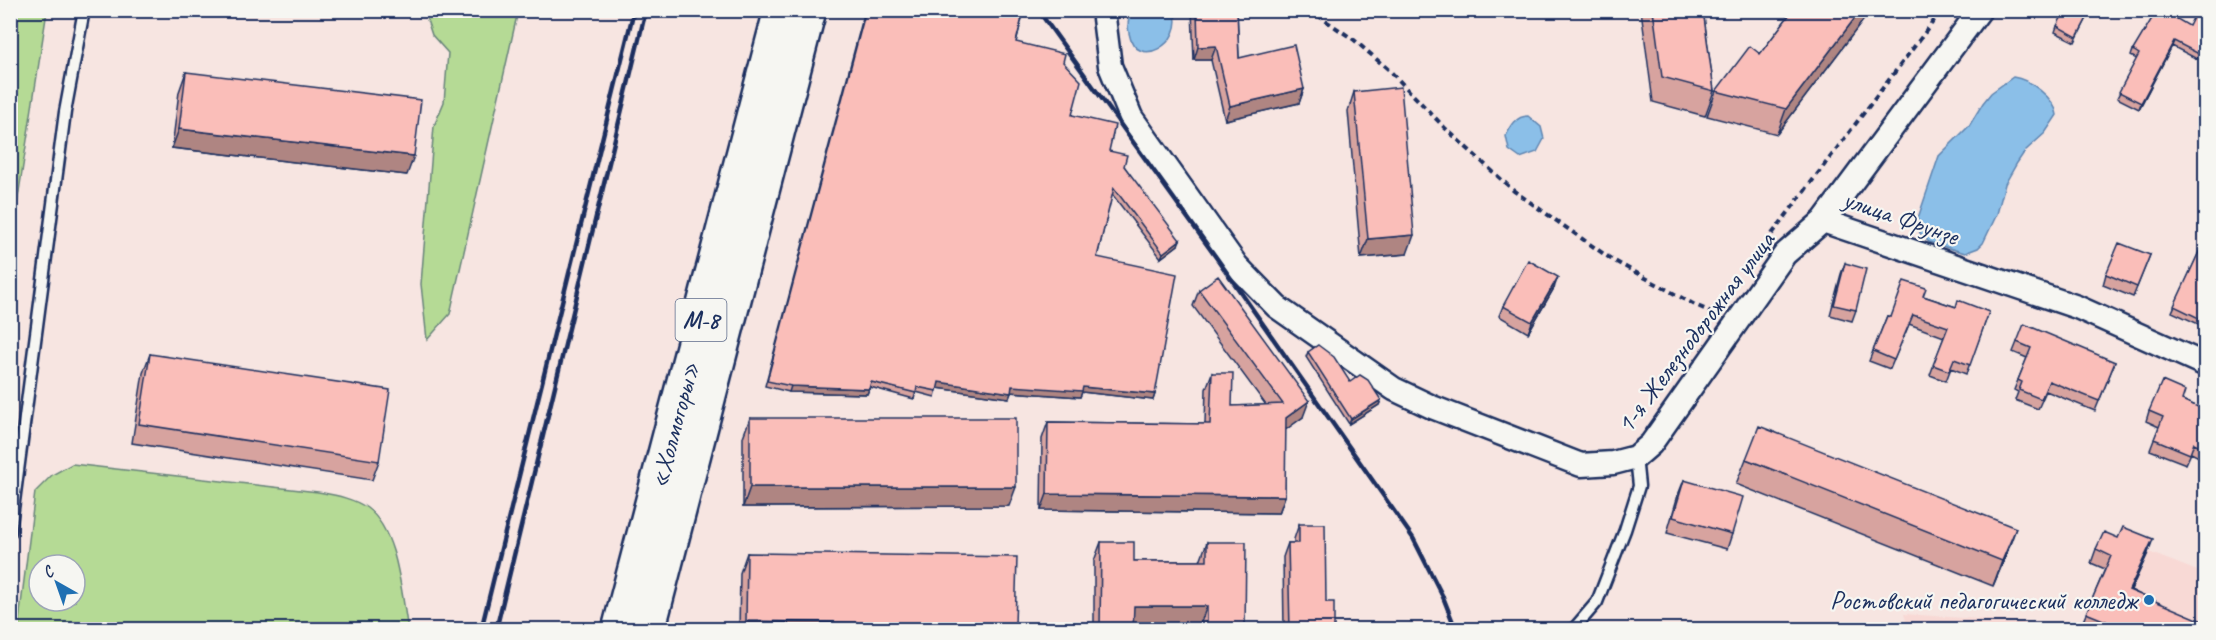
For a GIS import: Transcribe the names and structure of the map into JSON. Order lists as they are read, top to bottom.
{
  "streets": {
    "highway": ["М-8", "«Холмогоры»"],
    "street": ["улица Фрунзе", "1-я Железнодорожная улица"]
  },
  "crossings": [
    ["улица Фрунзе", "1-я Железнодорожная улица"]
  ],
  "places": ["Ростовский педагогический колледж"],
  "north": "top left"
}
